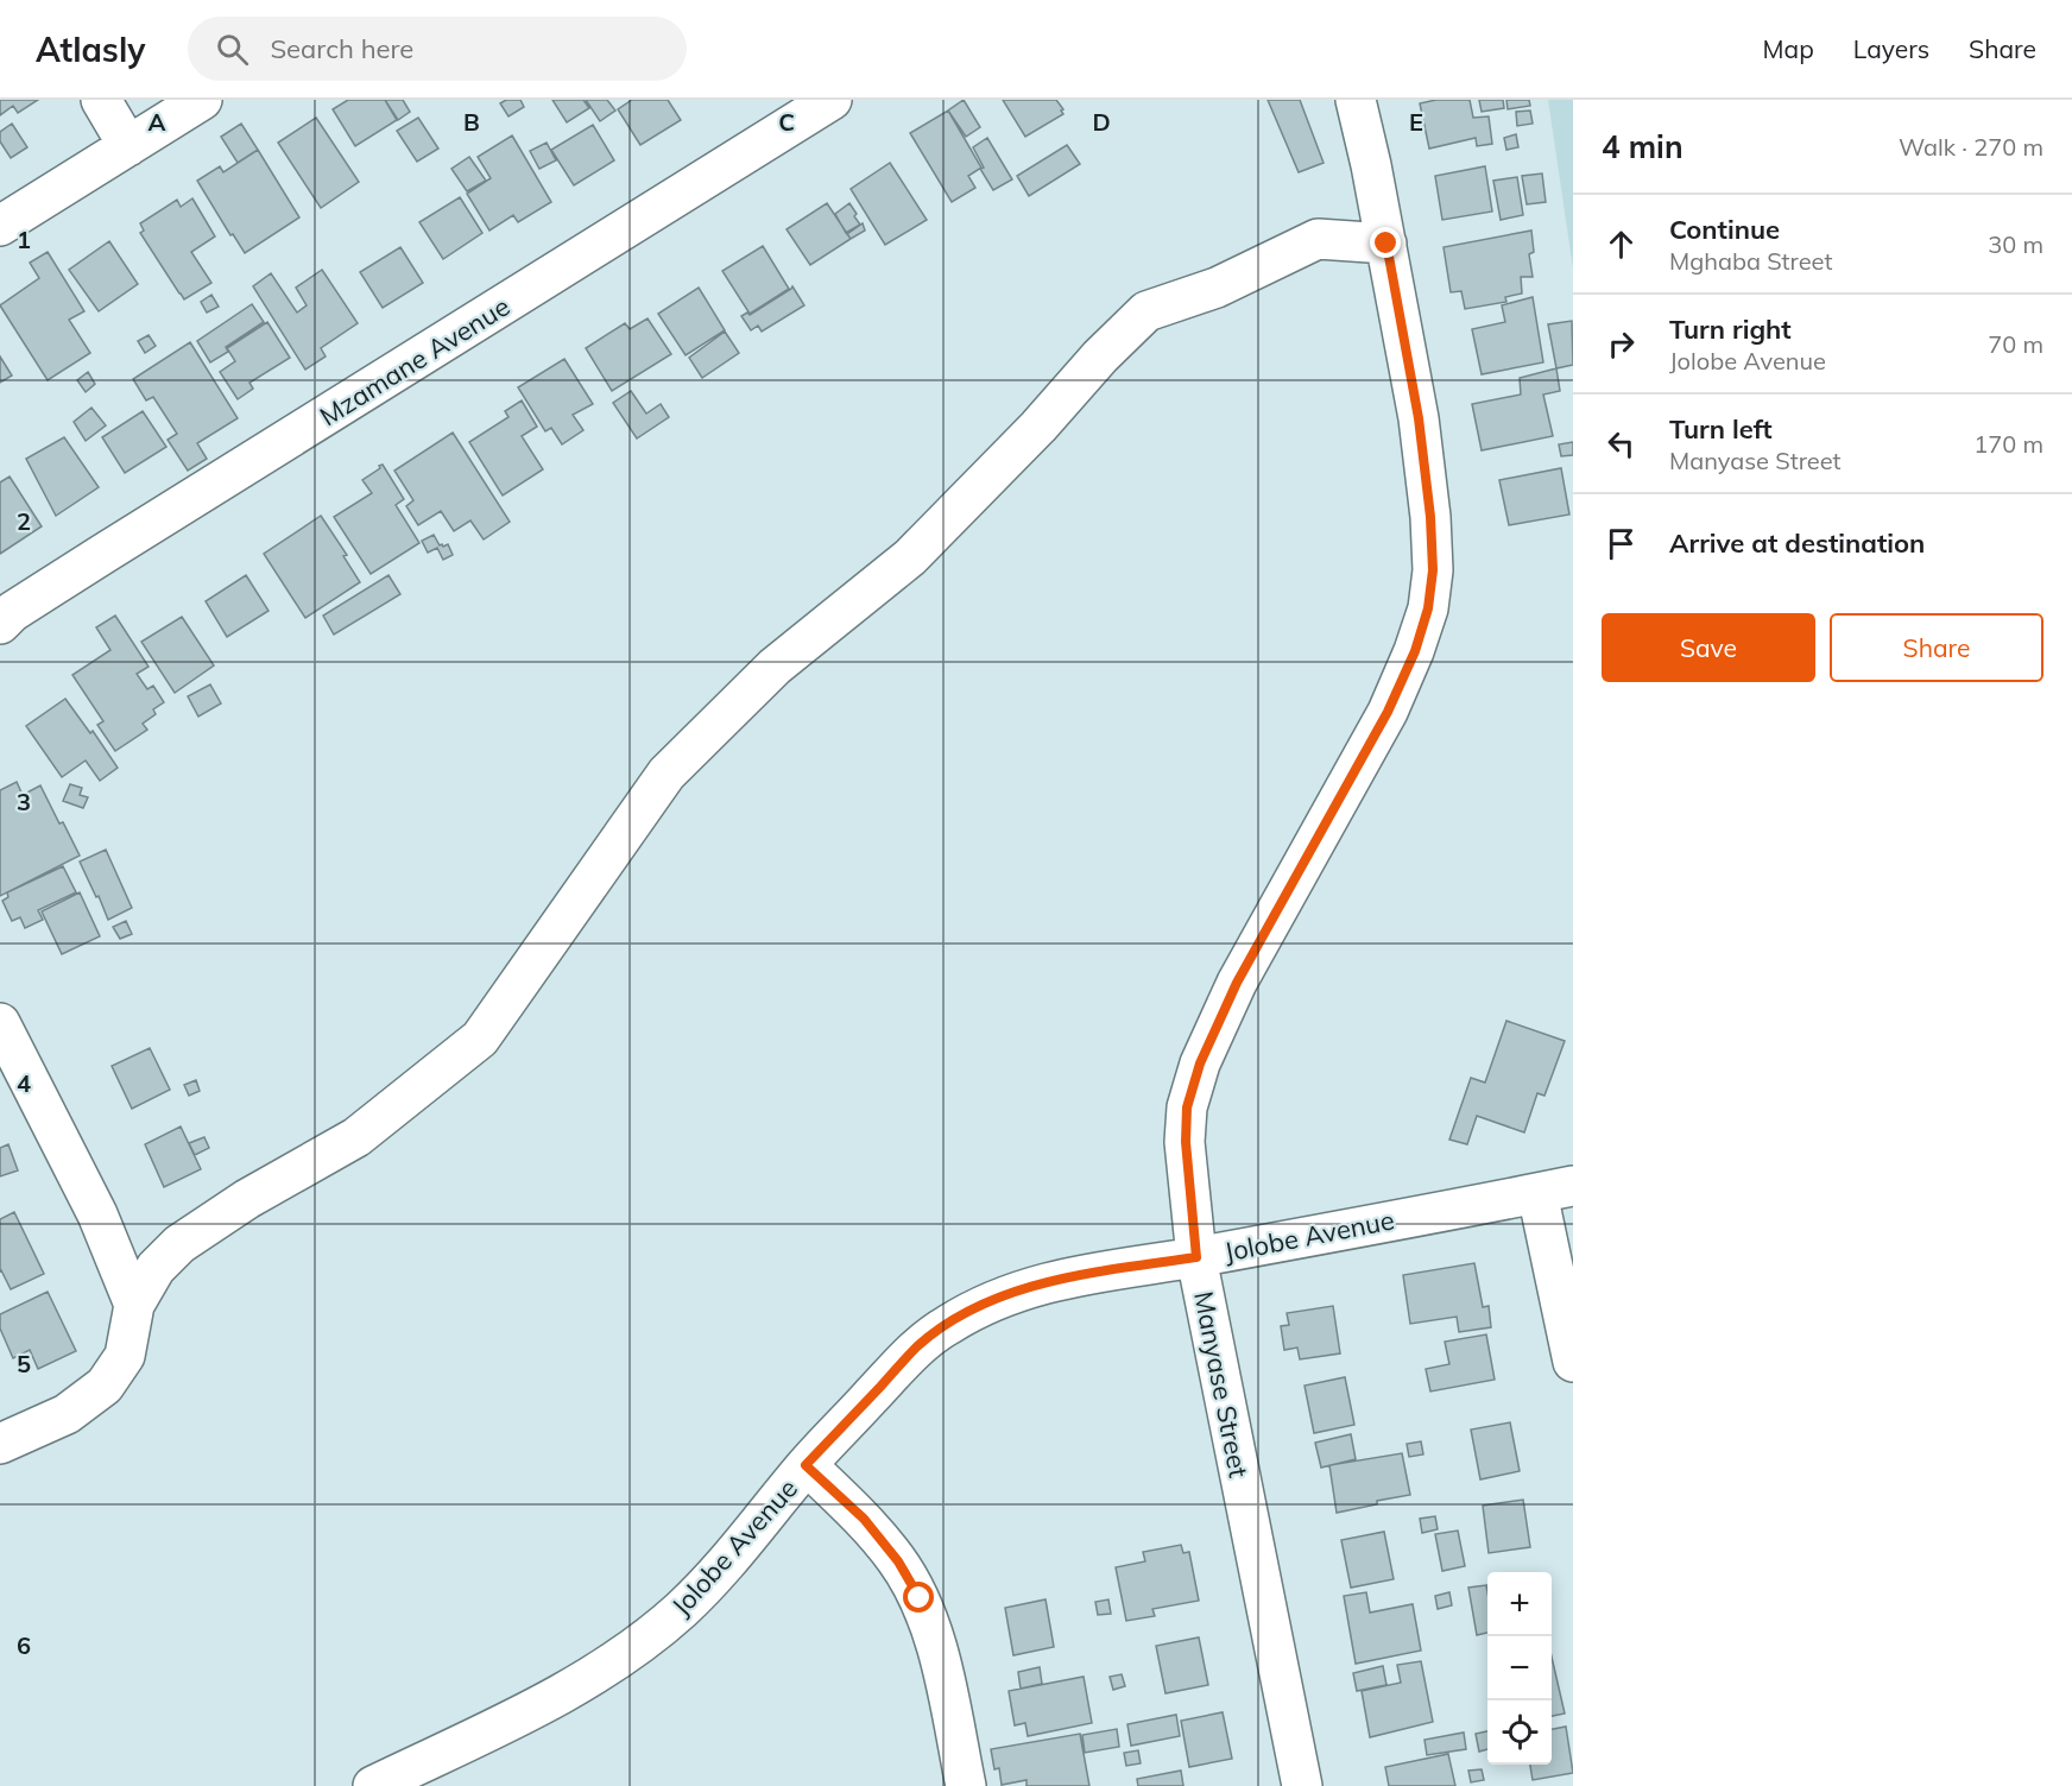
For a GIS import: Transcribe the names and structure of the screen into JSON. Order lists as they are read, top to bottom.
{
  "streets": {
    "street": ["Mzamane Avenue", "Jolobe Avenue", "Manyase Street"]
  },
  "crossings": [
    ["Jolobe Avenue", "Manyase Street"]
  ],
  "page": {
    "header": "Atlasly",
    "search": "Search here",
    "nav": ["Map", "Layers", "Share"],
    "heading": ["4 min", "Walk · 270 m"],
    "list": [
      ["Continue", "Mghaba Street", "30 m"],
      ["Turn right", "Jolobe Avenue", "70 m"],
      ["Turn left", "Manyase Street", "170 m"],
      "Arrive at destination"
    ],
    "buttons": ["Save", "Share"],
    "map_buttons": ["+", "−"]
  },
  "grid": {
    "columns": [
      "A",
      "B",
      "C",
      "D",
      "E"
    ],
    "rows": [
      "1",
      "2",
      "3",
      "4",
      "5",
      "6"
    ]
  }
}
